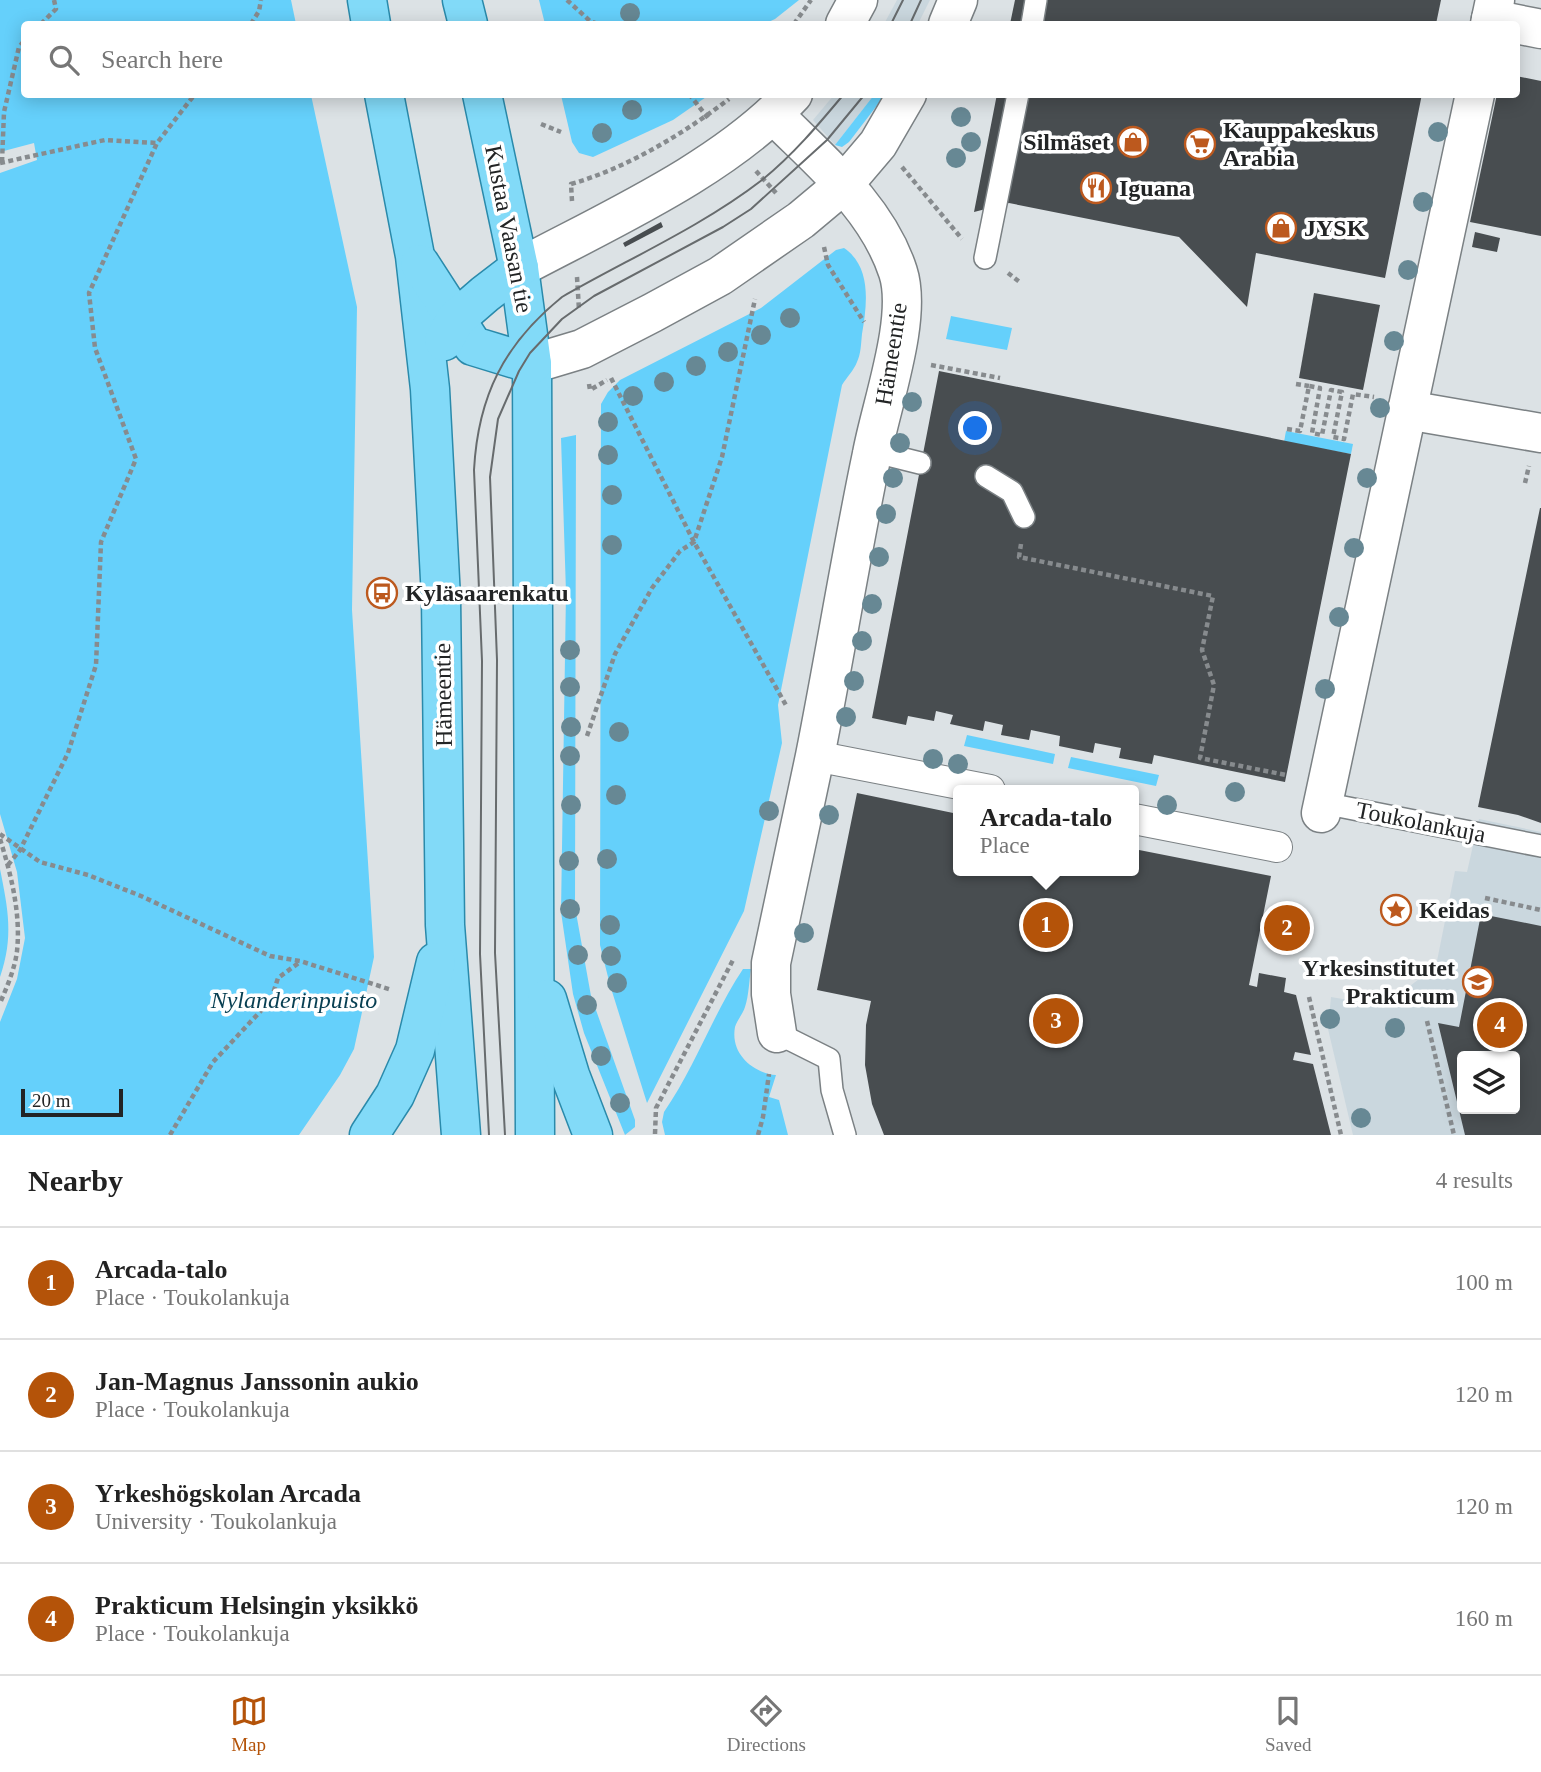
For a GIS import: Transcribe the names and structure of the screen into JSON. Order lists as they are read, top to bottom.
{
  "streets": {
    "main road": ["Kustaa Vaasan tie", "Hämeentie"],
    "lane": ["Toukolankuja"]
  },
  "crossings": [
    ["Kustaa Vaasan tie", "Hämeentie"]
  ],
  "parks": ["Nylanderinpuisto"],
  "places": {
    "shop": ["Silmäset", "JYSK"],
    "supermarket": ["Kauppakeskus Arabia"],
    "restaurant": ["Iguana"],
    "bus stop": ["Kyläsaarenkatu"],
    "place": ["Keidas"],
    "school or university": ["Yrkesinstitutet Prakticum"]
  },
  "scale_bar": "20 m",
  "page": {
    "search": "Search here",
    "popup": ["Arcada-talo", "Place"],
    "pins": [
      "1",
      "2",
      "3",
      "4"
    ],
    "scale": "20 m",
    "heading": ["Nearby", "4 results"],
    "list": [
      {
        "mark": "1",
        "name": "Arcada-talo",
        "note": "Place · Toukolankuja",
        "value": "100 m"
      },
      {
        "mark": "2",
        "name": "Jan-Magnus Janssonin aukio",
        "note": "Place · Toukolankuja",
        "value": "120 m"
      },
      {
        "mark": "3",
        "name": "Yrkeshögskolan Arcada",
        "note": "University · Toukolankuja",
        "value": "120 m"
      },
      {
        "mark": "4",
        "name": "Prakticum Helsingin yksikkö",
        "note": "Place · Toukolankuja",
        "value": "160 m"
      }
    ],
    "nav": ["Map", "Directions", "Saved"]
  }
}
